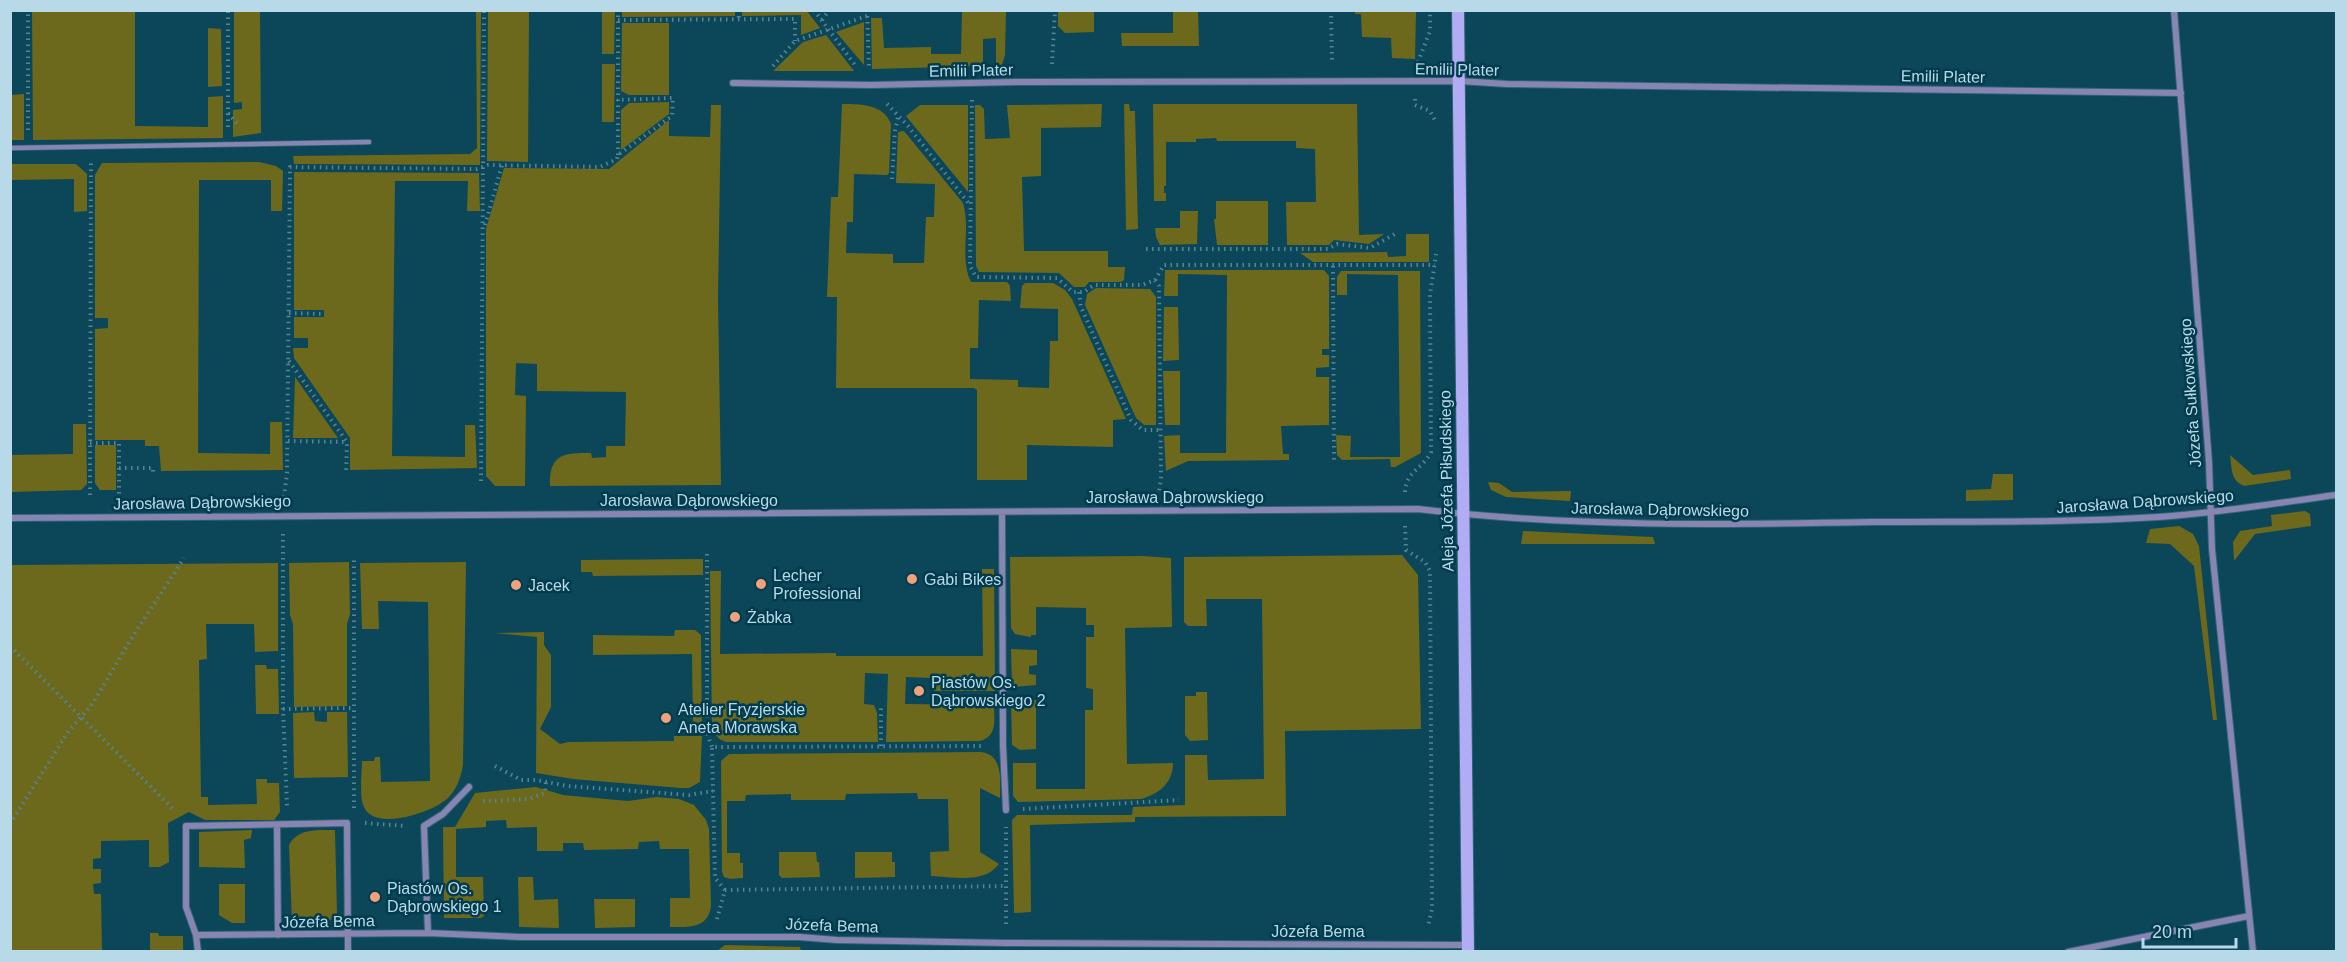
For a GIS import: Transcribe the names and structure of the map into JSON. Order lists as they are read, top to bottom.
{
  "streets": {
    "street": [
      "Emilii Plater",
      "Józefa Sułkowskiego",
      "Aleja Józefa Piłsudskiego",
      "Jarosława Dąbrowskiego",
      "Józefa Bema"
    ]
  },
  "crossings": [
    ["Emilii Plater", "Józefa Sułkowskiego"],
    ["Emilii Plater", "Aleja Józefa Piłsudskiego"],
    ["Józefa Sułkowskiego", "Jarosława Dąbrowskiego"],
    ["Aleja Józefa Piłsudskiego", "Jarosława Dąbrowskiego"],
    ["Aleja Józefa Piłsudskiego", "Józefa Bema"]
  ],
  "places": [
    "Gabi Bikes",
    "Lecher Professional",
    "Jacek",
    "Żabka",
    "Piastów Os. Dąbrowskiego 2",
    "Atelier Fryzjerskie Aneta Morawska",
    "Piastów Os. Dąbrowskiego 1"
  ],
  "scale_bar": "20 m"
}
